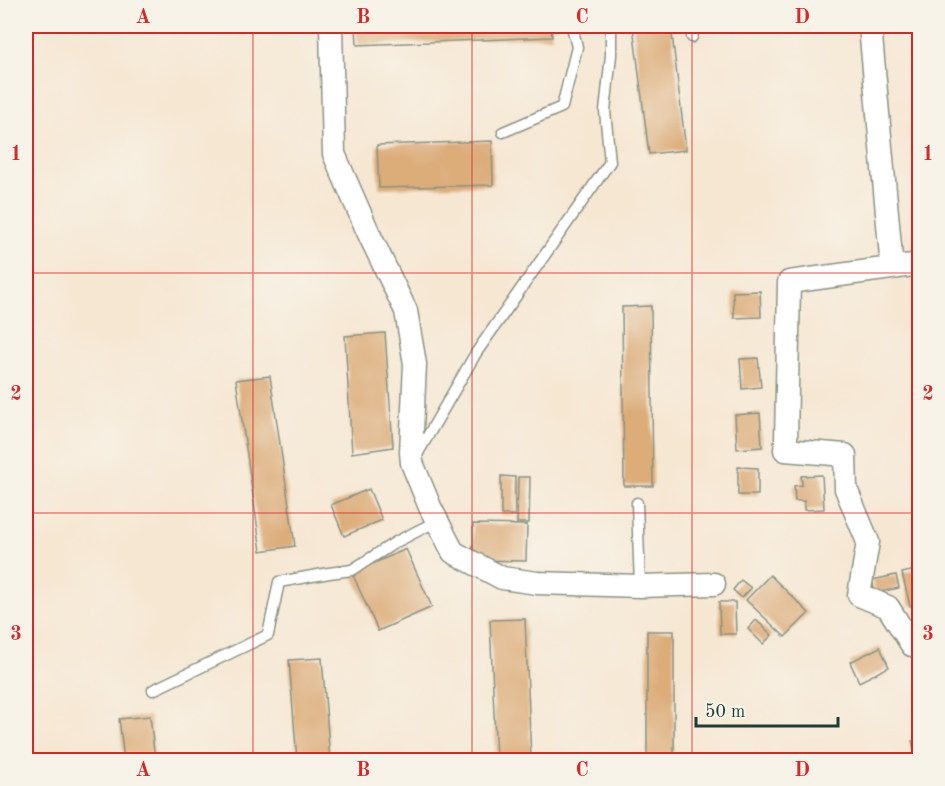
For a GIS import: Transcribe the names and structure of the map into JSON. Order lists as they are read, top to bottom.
{
  "scale_bar": "50 m",
  "grid": {
    "columns": [
      "A",
      "B",
      "C",
      "D"
    ],
    "rows": ["1", "2", "3"]
  }
}
